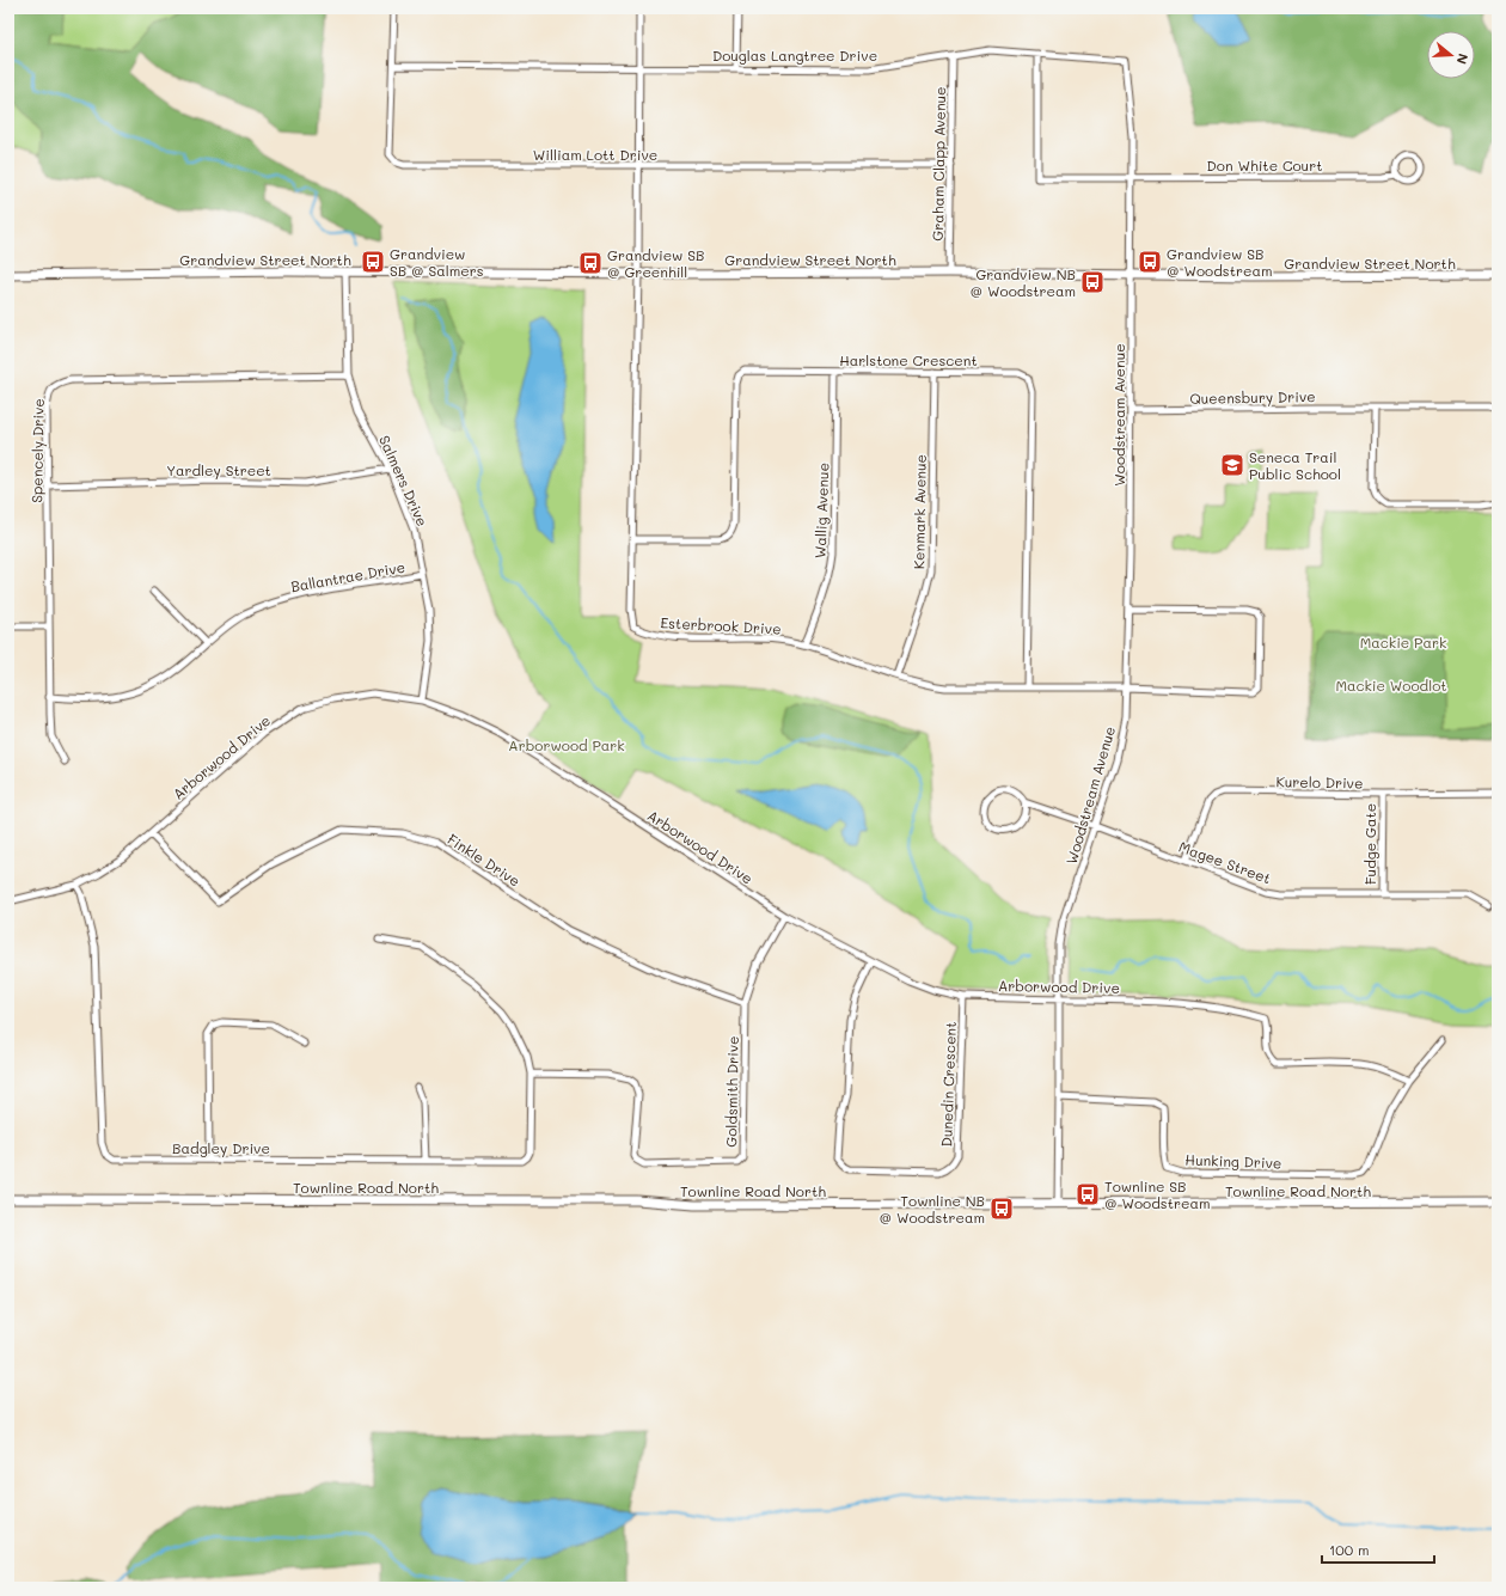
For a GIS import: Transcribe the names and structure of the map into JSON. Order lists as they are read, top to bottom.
{
  "streets": {
    "street": [
      "Douglas Langtree Drive",
      "William Lott Drive",
      "Graham Clapp Avenue",
      "Don White Court",
      "Grandview Street North",
      "Harlstone Crescent",
      "Queensbury Drive",
      "Woodstream Avenue",
      "Spencely Drive",
      "Yardley Street",
      "Salmers Drive",
      "Wallig Avenue",
      "Kenmark Avenue",
      "Ballantrae Drive",
      "Esterbrook Drive",
      "Arborwood Drive",
      "Kurelo Drive",
      "Fudge Gate",
      "Finkle Drive",
      "Magee Street",
      "Dunedin Crescent",
      "Goldsmith Drive",
      "Badgley Drive",
      "Hunking Drive",
      "Townline Road North"
    ]
  },
  "crossings": [
    ["Douglas Langtree Drive", "William Lott Drive"],
    ["Douglas Langtree Drive", "Graham Clapp Avenue"],
    ["Douglas Langtree Drive", "Don White Court"],
    ["Douglas Langtree Drive", "Grandview Street North"],
    ["Douglas Langtree Drive", "Woodstream Avenue"],
    ["Douglas Langtree Drive", "Esterbrook Drive"],
    ["William Lott Drive", "Graham Clapp Avenue"],
    ["William Lott Drive", "Esterbrook Drive"],
    ["Graham Clapp Avenue", "Grandview Street North"],
    ["Grandview Street North", "Woodstream Avenue"],
    ["Grandview Street North", "Salmers Drive"],
    ["Grandview Street North", "Esterbrook Drive"],
    ["Harlstone Crescent", "Wallig Avenue"],
    ["Harlstone Crescent", "Kenmark Avenue"],
    ["Harlstone Crescent", "Esterbrook Drive"],
    ["Queensbury Drive", "Woodstream Avenue"],
    ["Woodstream Avenue", "Esterbrook Drive"],
    ["Woodstream Avenue", "Arborwood Drive"],
    ["Woodstream Avenue", "Magee Street"],
    ["Woodstream Avenue", "Hunking Drive"],
    ["Woodstream Avenue", "Townline Road North"],
    ["Spencely Drive", "Yardley Street"],
    ["Spencely Drive", "Salmers Drive"],
    ["Spencely Drive", "Ballantrae Drive"],
    ["Yardley Street", "Salmers Drive"],
    ["Salmers Drive", "Ballantrae Drive"],
    ["Salmers Drive", "Arborwood Drive"],
    ["Wallig Avenue", "Esterbrook Drive"],
    ["Kenmark Avenue", "Esterbrook Drive"],
    ["Arborwood Drive", "Finkle Drive"],
    ["Arborwood Drive", "Dunedin Crescent"],
    ["Arborwood Drive", "Goldsmith Drive"],
    ["Arborwood Drive", "Badgley Drive"],
    ["Arborwood Drive", "Hunking Drive"],
    ["Kurelo Drive", "Fudge Gate"],
    ["Kurelo Drive", "Magee Street"],
    ["Fudge Gate", "Magee Street"],
    ["Finkle Drive", "Goldsmith Drive"],
    ["Goldsmith Drive", "Badgley Drive"]
  ],
  "parks": ["Mackie Park", "Mackie Woodlot", "Arborwood Park"],
  "places": {
    "bus stop": [
      "Grandview SB @ Salmers",
      "Grandview SB @ Woodstream",
      "Grandview SB @ Greenhill",
      "Grandview NB @ Woodstream",
      "Townline SB @ Woodstream",
      "Townline NB @ Woodstream"
    ],
    "school or university": ["Seneca Trail Public School"]
  },
  "scale_bar": "100 m",
  "north": "right"
}
